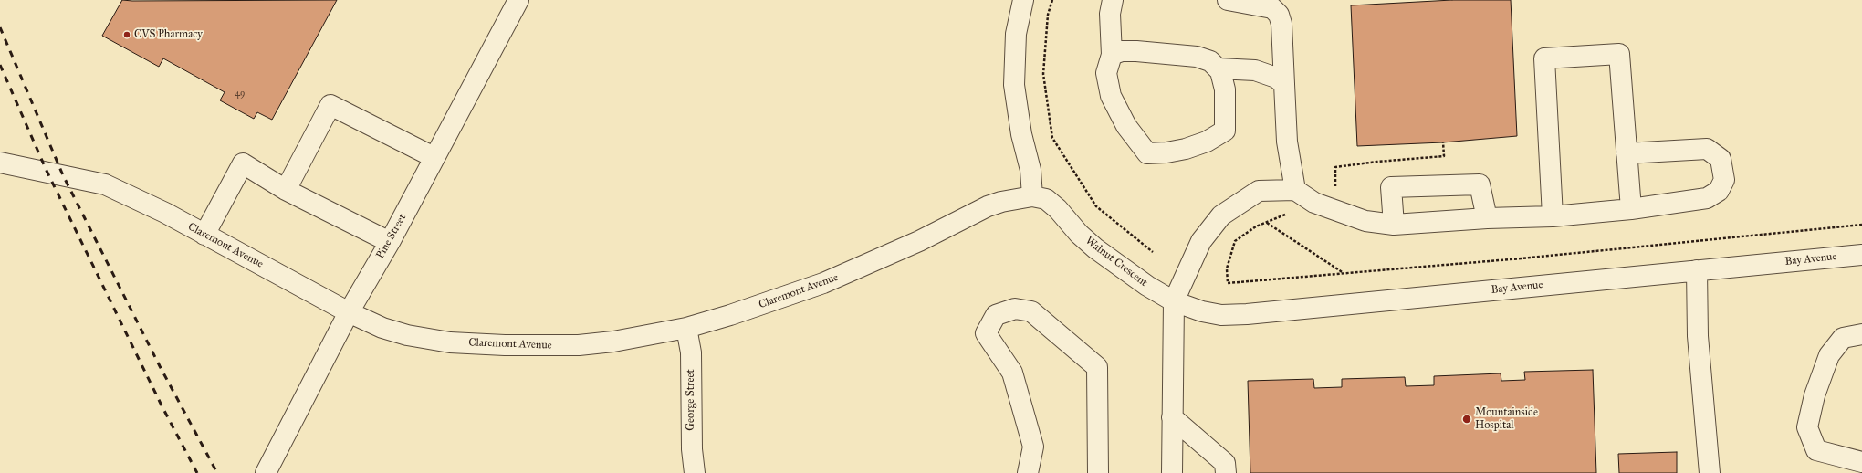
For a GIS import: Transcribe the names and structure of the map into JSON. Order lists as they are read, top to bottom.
{
  "streets": {
    "street": [
      "Pine Street",
      "Claremont Avenue",
      "Bay Avenue",
      "Walnut Crescent",
      "George Street"
    ]
  },
  "crossings": [
    ["Pine Street", "Claremont Avenue"],
    ["Claremont Avenue", "Walnut Crescent"],
    ["Claremont Avenue", "George Street"],
    ["Bay Avenue", "Walnut Crescent"]
  ],
  "places": ["CVS Pharmacy", "Mountainside Hospital"],
  "house_numbers": ["49"]
}
